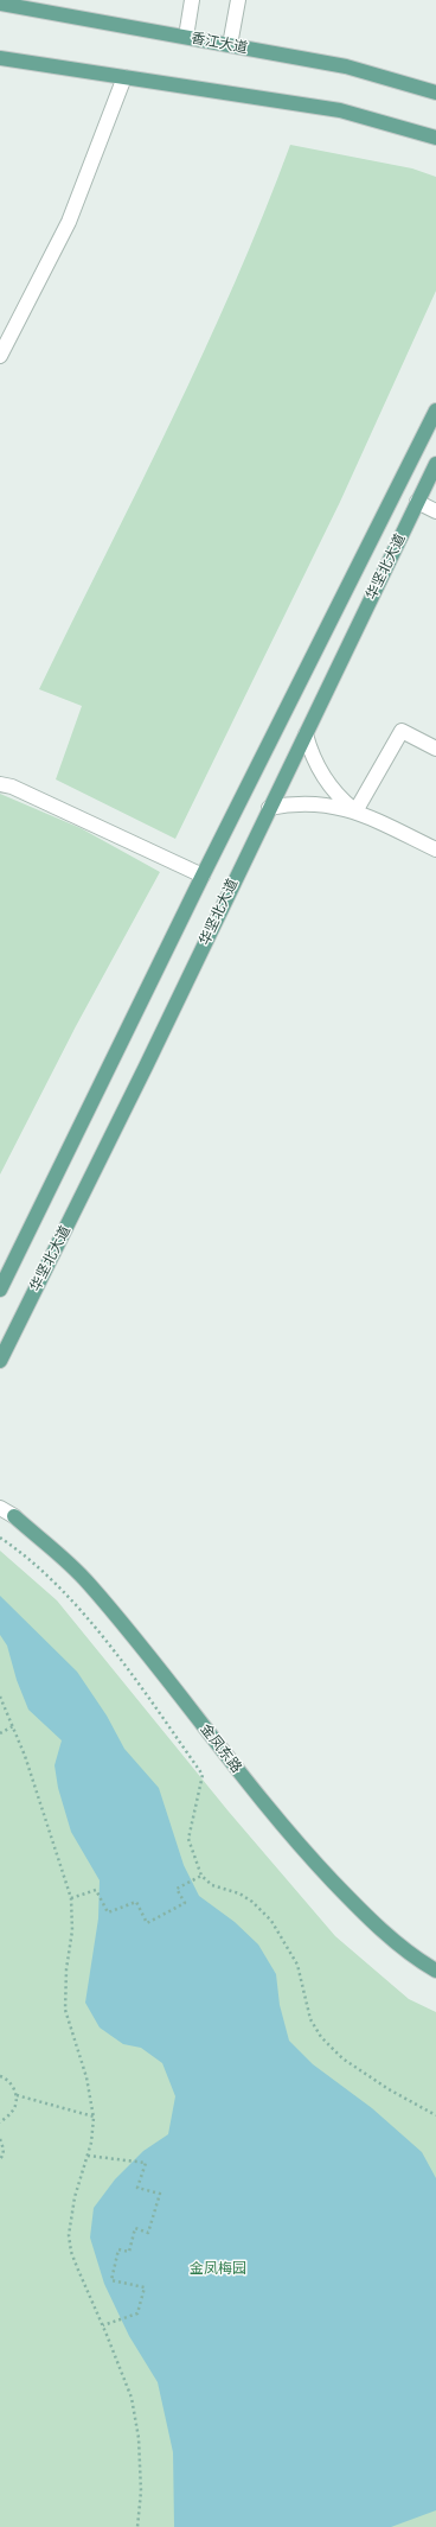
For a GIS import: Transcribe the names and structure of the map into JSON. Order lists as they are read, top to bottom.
{
  "streets": {
    "main road": ["香江大道", "华坚北大道", "金凤东路"]
  },
  "parks": ["金凤梅园"]
}
